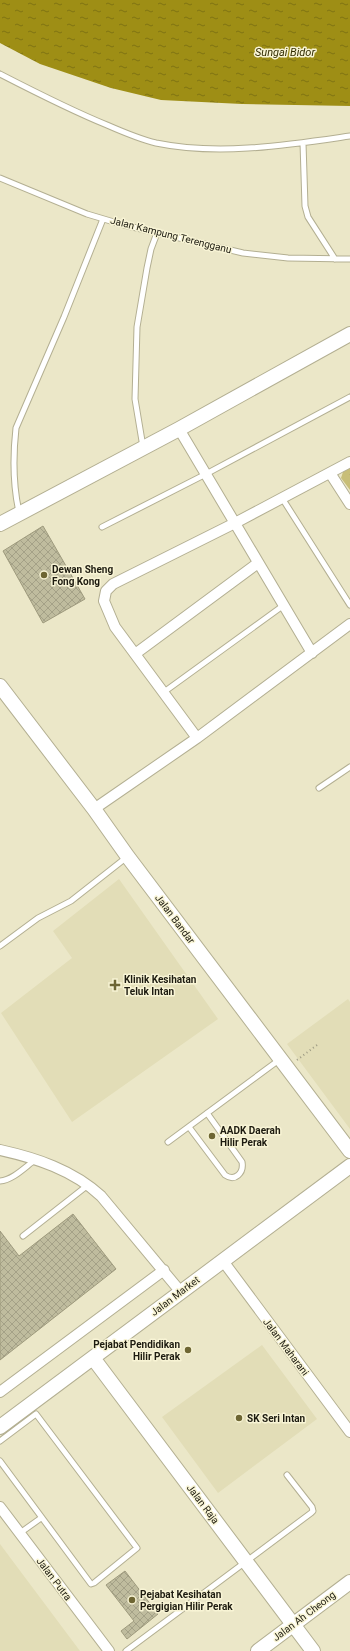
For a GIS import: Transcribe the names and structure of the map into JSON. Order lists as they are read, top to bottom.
{
  "streets": {
    "street": [
      "Jalan Bandar",
      "Jalan Market",
      "Jalan Maharani",
      "Jalan Raja",
      "Jalan Putra",
      "Jalan Ah Cheong"
    ],
    "lane": ["Jalan Kampung Terengganu"]
  },
  "crossings": [
    ["Jalan Market", "Jalan Maharani"],
    ["Jalan Market", "Jalan Raja"],
    ["Jalan Raja", "Jalan Ah Cheong"]
  ],
  "water": ["Sungai Bidor"],
  "places": {
    "other": [
      "Dewan Sheng Fong Kong",
      "AADK Daerah Hilir Perak",
      "Pejabat Pendidikan Hilir Perak",
      "SK Seri Intan",
      "Pejabat Kesihatan Pergigian Hilir Perak"
    ],
    "health": ["Klinik Kesihatan Teluk Intan"]
  }
}
